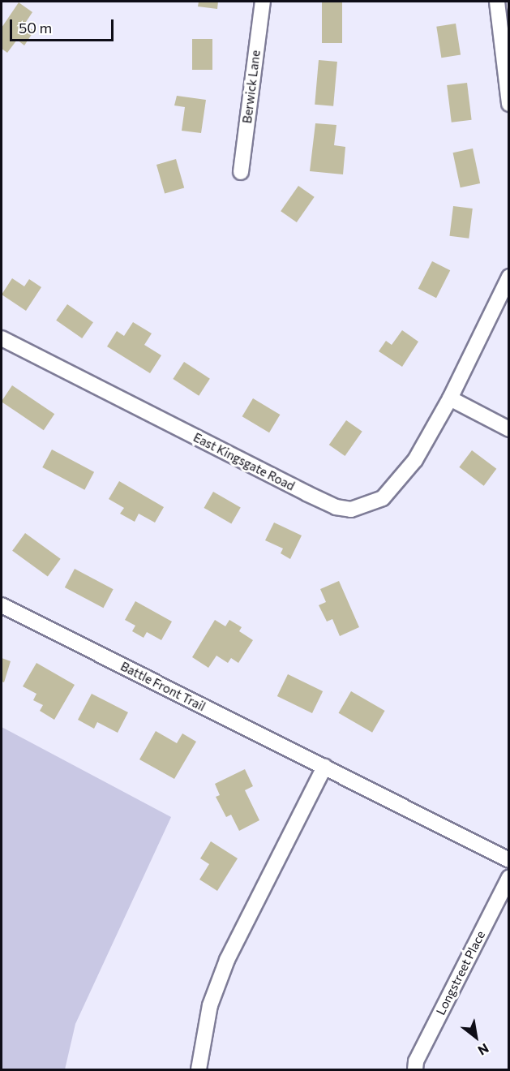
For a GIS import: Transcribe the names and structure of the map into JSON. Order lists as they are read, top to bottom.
{
  "streets": {
    "street": [
      "Berwick Lane",
      "East Kingsgate Road",
      "Battle Front Trail",
      "Longstreet Place"
    ]
  },
  "scale_bar": "50 m",
  "north": "bottom right"
}
